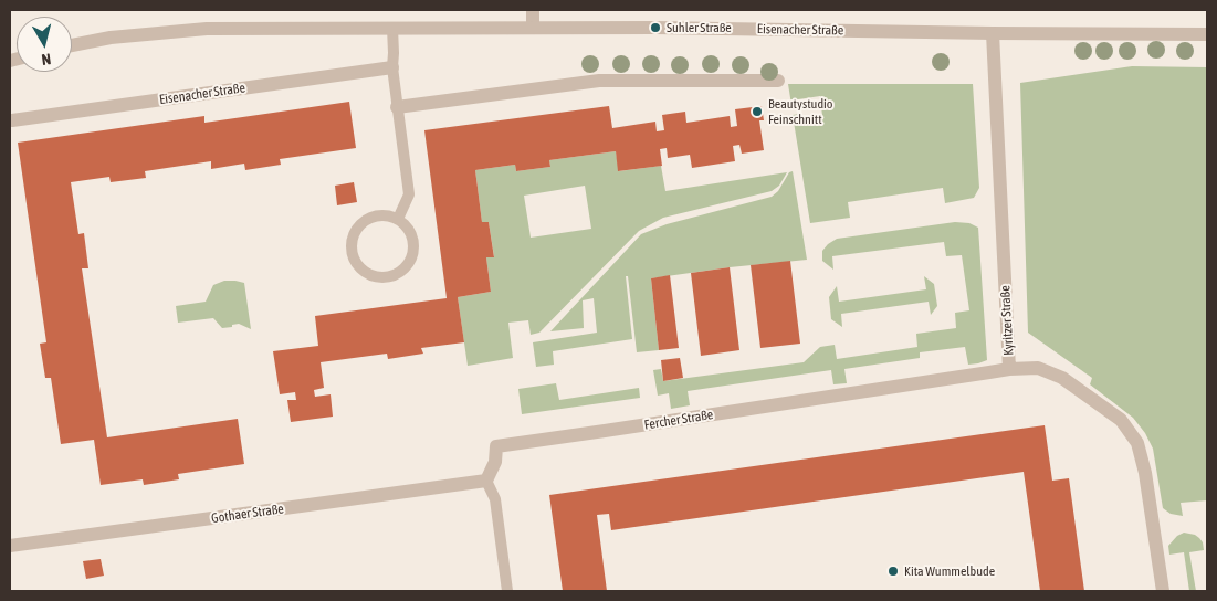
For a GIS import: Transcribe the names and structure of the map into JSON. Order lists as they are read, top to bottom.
{
  "streets": {
    "street": [
      "Eisenacher Straße",
      "Kyritzer Straße",
      "Fercher Straße",
      "Gothaer Straße"
    ]
  },
  "crossings": [
    ["Eisenacher Straße", "Kyritzer Straße"],
    ["Kyritzer Straße", "Fercher Straße"],
    ["Fercher Straße", "Gothaer Straße"]
  ],
  "places": ["Suhler Straße", "Beautystudio Feinschnitt", "Kita Wummelbude"],
  "north": "bottom"
}
